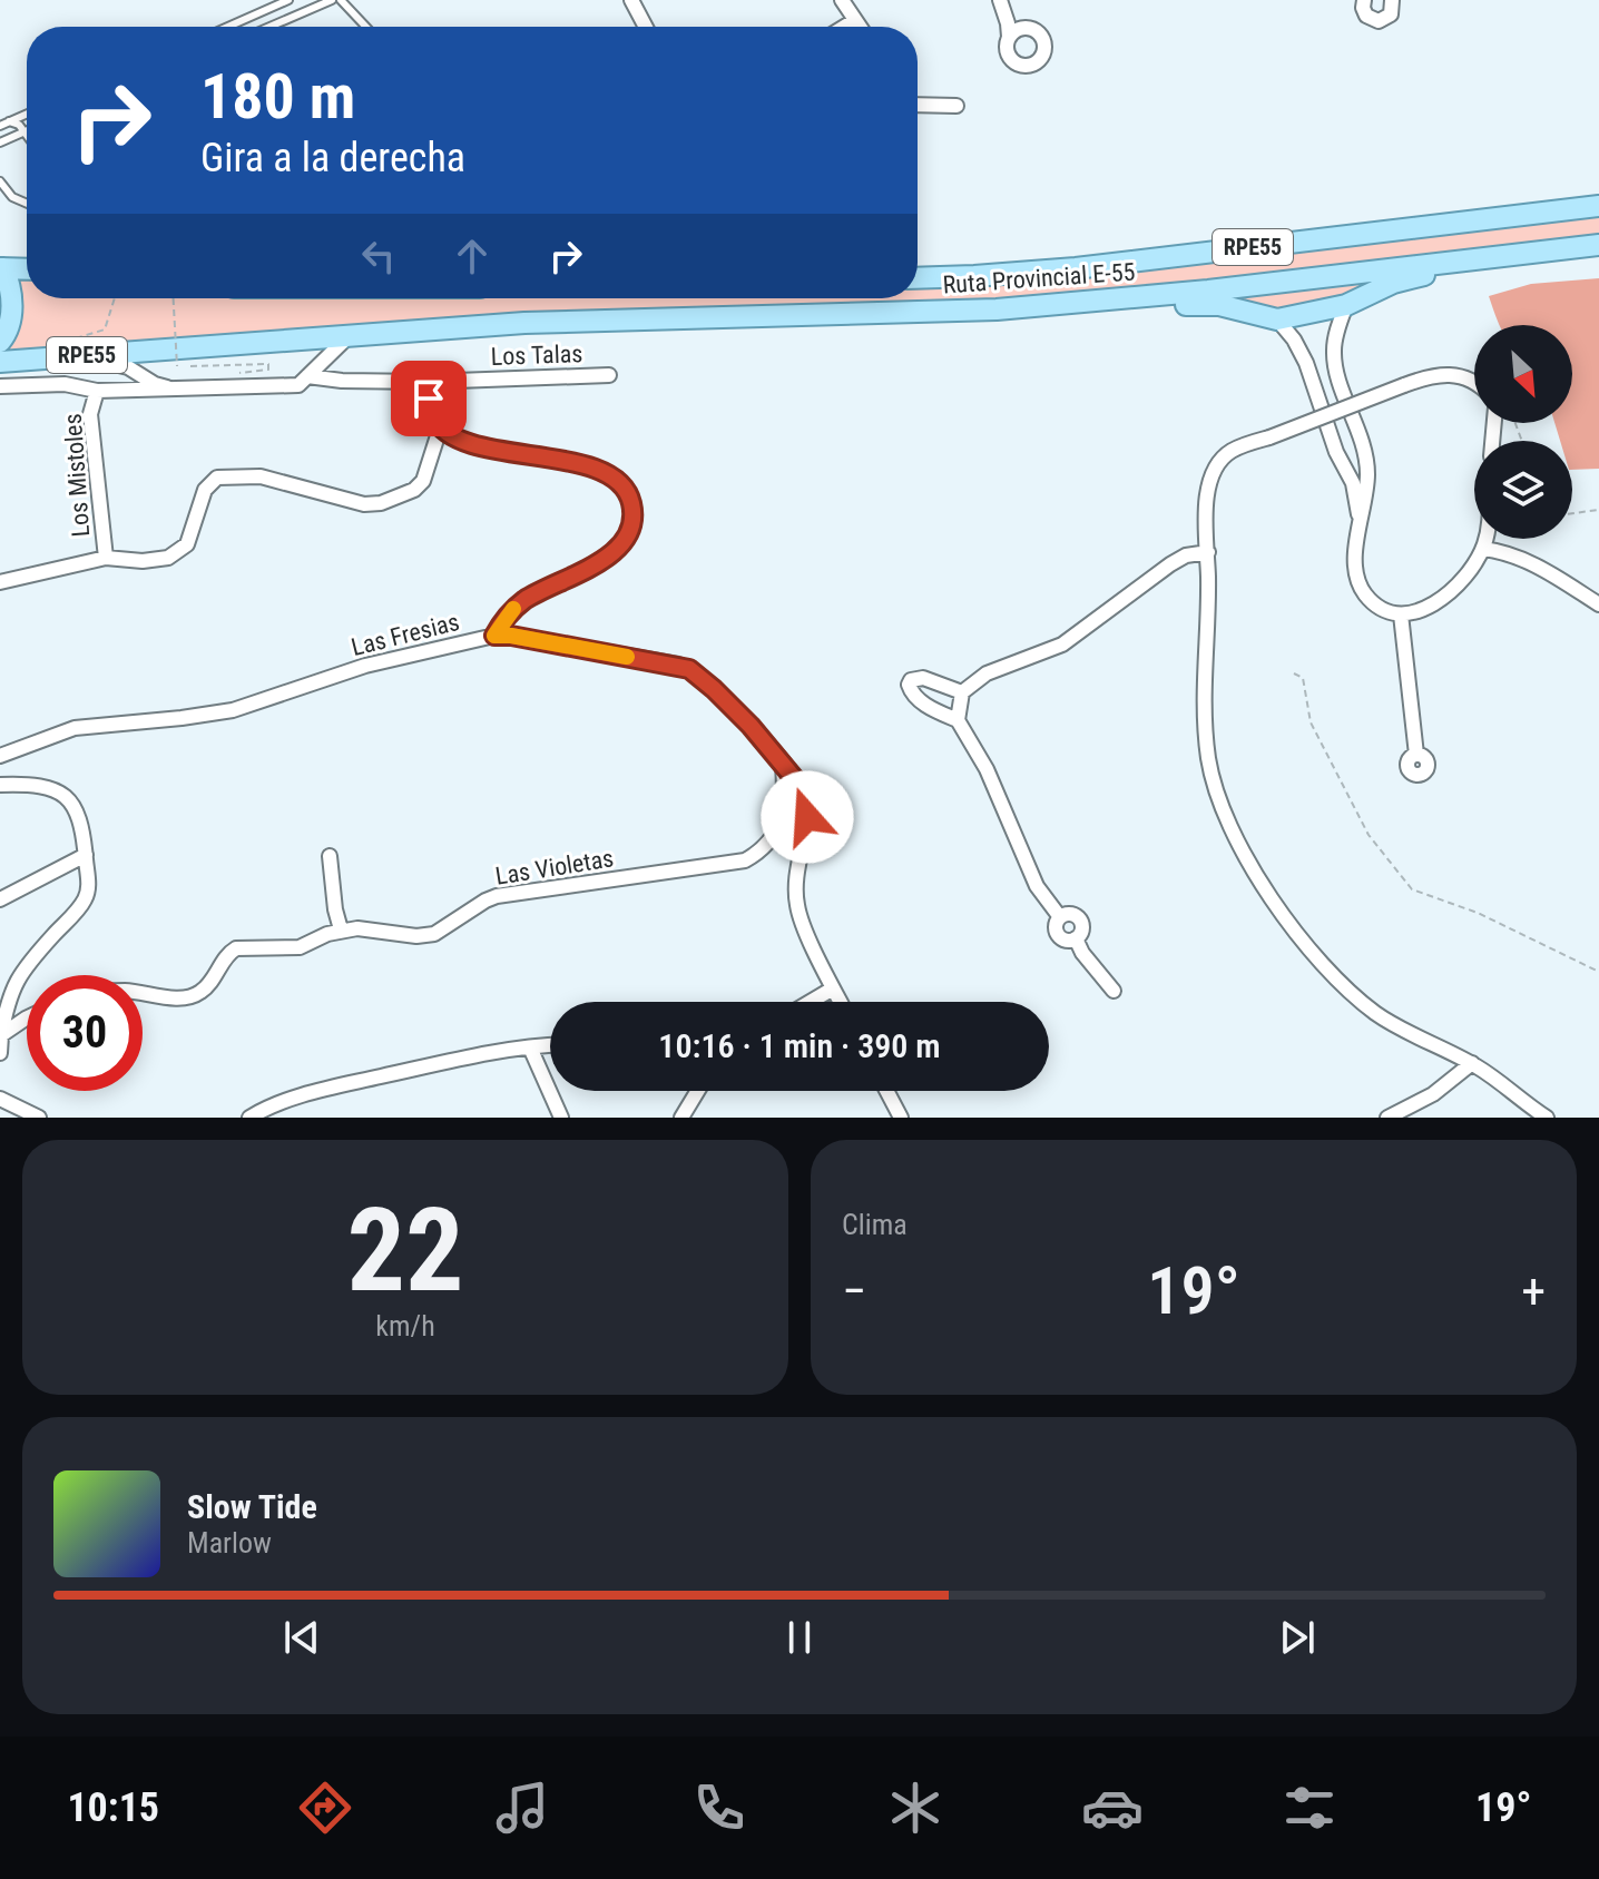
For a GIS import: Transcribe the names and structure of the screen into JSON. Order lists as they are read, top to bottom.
{
  "streets": {
    "main road": ["RPE55", "Ruta Provincial E-55"],
    "street": [
      "Los Talas",
      "Los Mistoles",
      "Las Fresias",
      "Las Violetas"
    ]
  },
  "crossings": [
    ["RPE55", "Ruta Provincial E-55"],
    ["Las Fresias", "Las Violetas"]
  ],
  "north": "bottom right",
  "page": {
    "turn": ["180 m", "Gira a la derecha"],
    "limit": "30",
    "trip": "10:16 · 1 min · 390 m",
    "tile": [
      ["22", "km/h"],
      "Clima"
    ],
    "heat": ["−", "19°", "+"],
    "song": ["Slow Tide", "Marlow"],
    "tabs": ["10:15", "19°"]
  }
}
